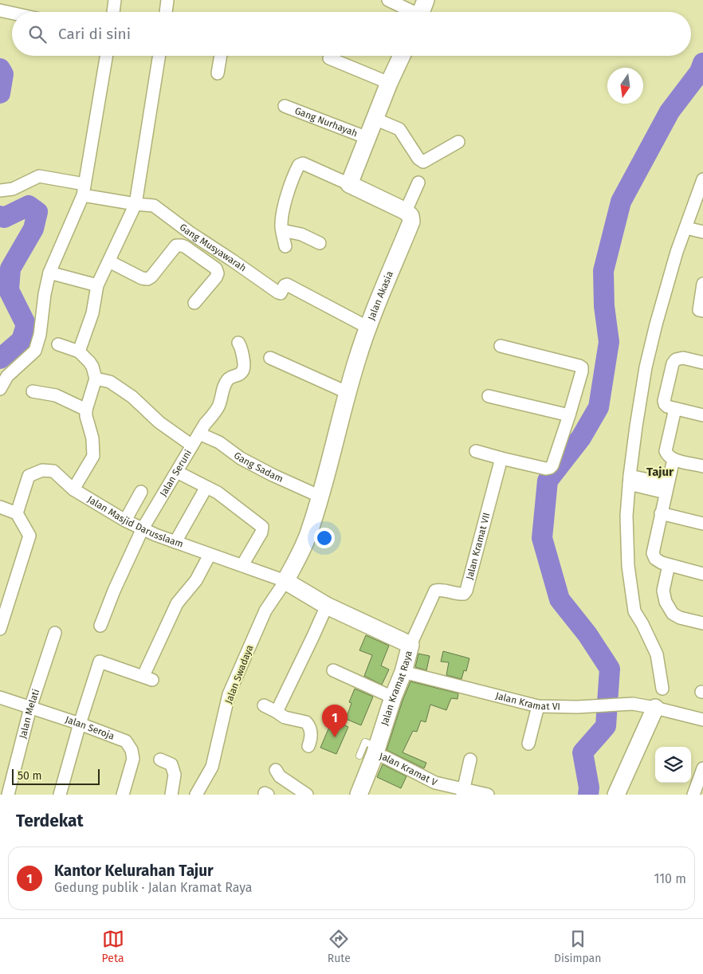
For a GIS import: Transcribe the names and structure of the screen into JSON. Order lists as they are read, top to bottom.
{
  "streets": {
    "street": [
      "Gang Nurhayah",
      "Gang Musyawarah",
      "Jalan Akasia",
      "Gang Sadam",
      "Jalan Seruni",
      "Jalan Masjid Darusslaam",
      "Jalan Kramat VII",
      "Jalan Swadaya",
      "Jalan Kramat Raya",
      "Jalan Kramat VI",
      "Jalan Melati",
      "Jalan Seroja",
      "Jalan Kramat V"
    ]
  },
  "crossings": [
    ["Gang Musyawarah", "Jalan Akasia"],
    ["Jalan Akasia", "Gang Sadam"],
    ["Jalan Akasia", "Jalan Masjid Darusslaam"],
    ["Jalan Akasia", "Jalan Swadaya"],
    ["Jalan Akasia", "Jalan Kramat Raya"],
    ["Gang Sadam", "Jalan Seruni"],
    ["Jalan Seruni", "Jalan Masjid Darusslaam"],
    ["Jalan Masjid Darusslaam", "Jalan Swadaya"],
    ["Jalan Masjid Darusslaam", "Jalan Kramat Raya"],
    ["Jalan Kramat VII", "Jalan Kramat Raya"],
    ["Jalan Swadaya", "Jalan Kramat Raya"],
    ["Jalan Kramat Raya", "Jalan Kramat VI"],
    ["Jalan Kramat Raya", "Jalan Kramat V"],
    ["Jalan Melati", "Jalan Seroja"]
  ],
  "districts": ["Tajur"],
  "scale_bar": "50 m",
  "north": "bottom",
  "page": {
    "search": "Cari di sini",
    "pins": "1",
    "scale": "50 m",
    "heading": "Terdekat",
    "list": [
      {
        "mark": "1",
        "name": "Kantor Kelurahan Tajur",
        "note": "Gedung publik · Jalan Kramat Raya",
        "value": "110 m"
      }
    ],
    "nav": ["Peta", "Rute", "Disimpan"]
  }
}
